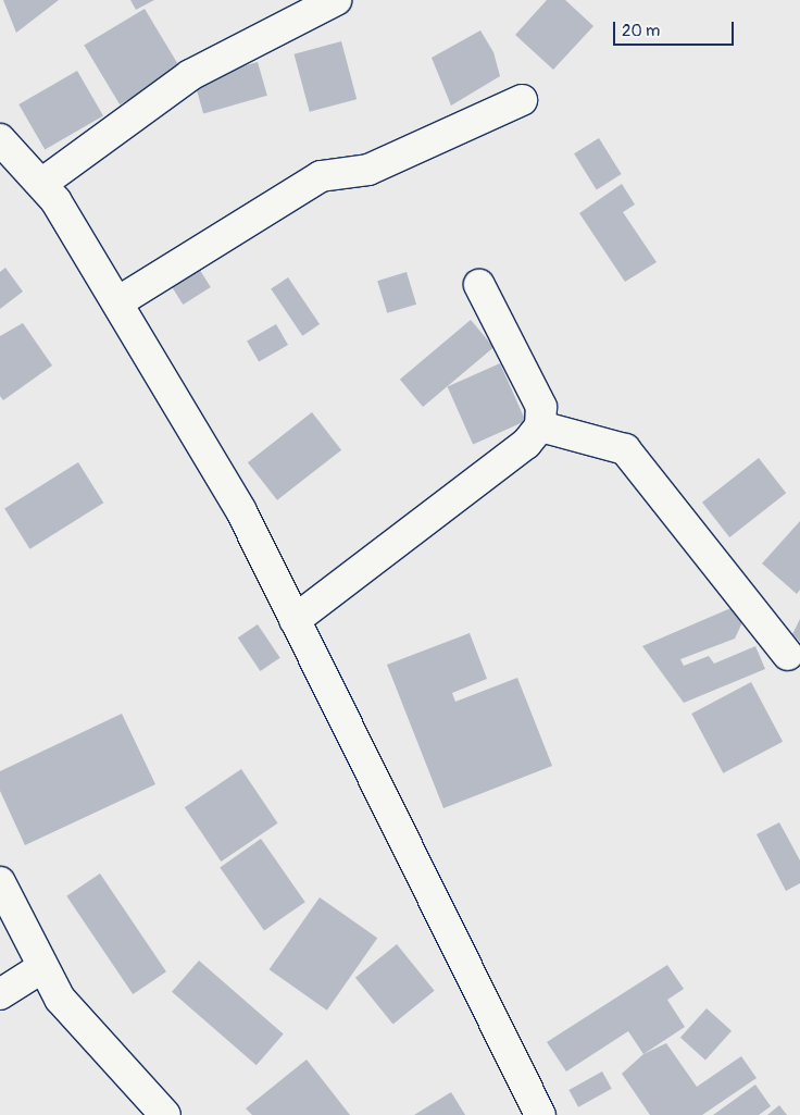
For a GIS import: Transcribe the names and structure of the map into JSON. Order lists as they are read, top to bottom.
{
  "scale_bar": "20 m"
}
